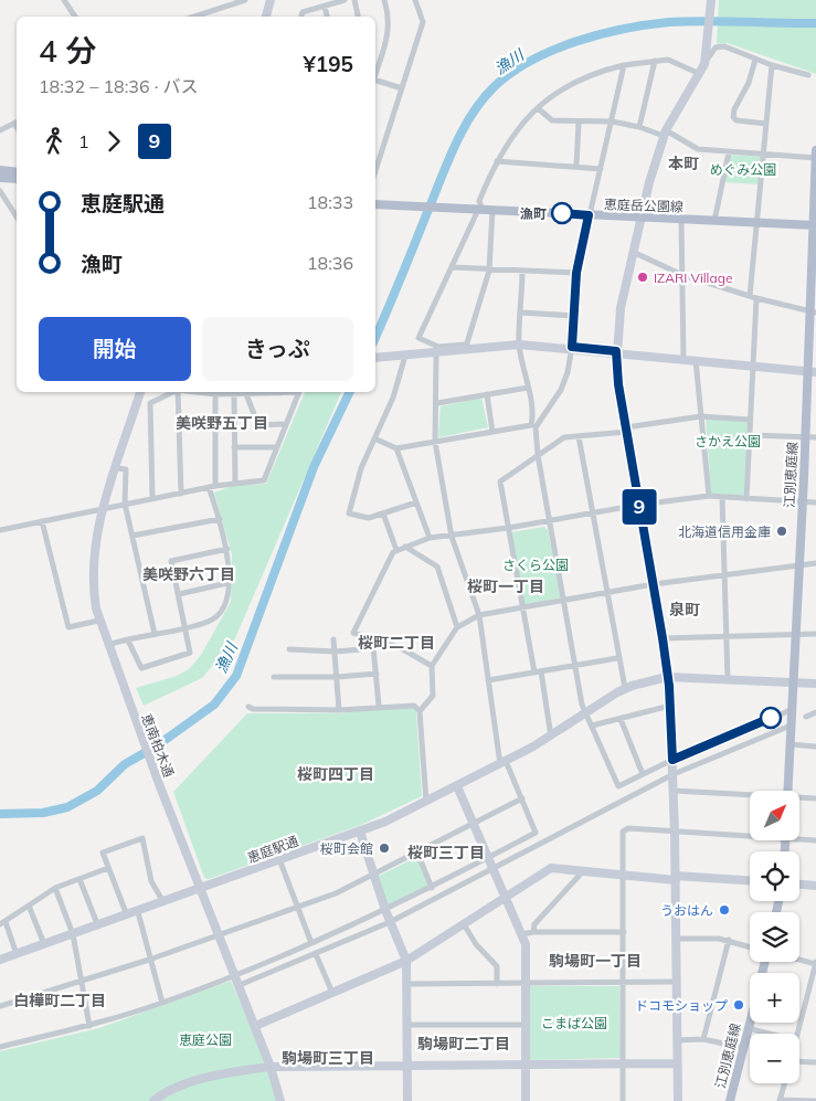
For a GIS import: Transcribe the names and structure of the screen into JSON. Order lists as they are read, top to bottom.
{
  "streets": {
    "main road": ["恵庭岳公園線", "江別恵庭線"],
    "street": ["恵南柏木通", "恵庭駅通"]
  },
  "crossings": [
    ["恵庭岳公園線", "江別恵庭線"],
    ["江別恵庭線", "恵庭駅通"],
    ["恵南柏木通", "恵庭駅通"]
  ],
  "districts": [
    "本町",
    "美咲野五丁目",
    "美咲野六丁目",
    "桜町一丁目",
    "泉町",
    "桜町二丁目",
    "桜町四丁目",
    "桜町三丁目",
    "駒場町一丁目",
    "白樺町二丁目",
    "駒場町二丁目",
    "駒場町三丁目"
  ],
  "water": ["漁川"],
  "parks": [
    "めぐみ公園",
    "さかえ公園",
    "さくら公園",
    "こまば公園",
    "恵庭公園"
  ],
  "places": [
    "漁町",
    "IZARI Village",
    "北海道信用金庫",
    "桜町会館",
    "うおはん",
    "ドコモショップ"
  ],
  "lines": ["bus line 9"],
  "north": "top right",
  "page": {
    "on_map": "9",
    "heading": ["4 分", "18:32 – 18:36 · バス", "¥195"],
    "legs": ["1", "9"],
    "list": [
      {
        "name": "恵庭駅通",
        "value": "18:33"
      },
      {
        "name": "漁町",
        "value": "18:36"
      }
    ],
    "buttons": ["開始", "きっぷ"],
    "map_buttons": ["+", "−"]
  }
}
